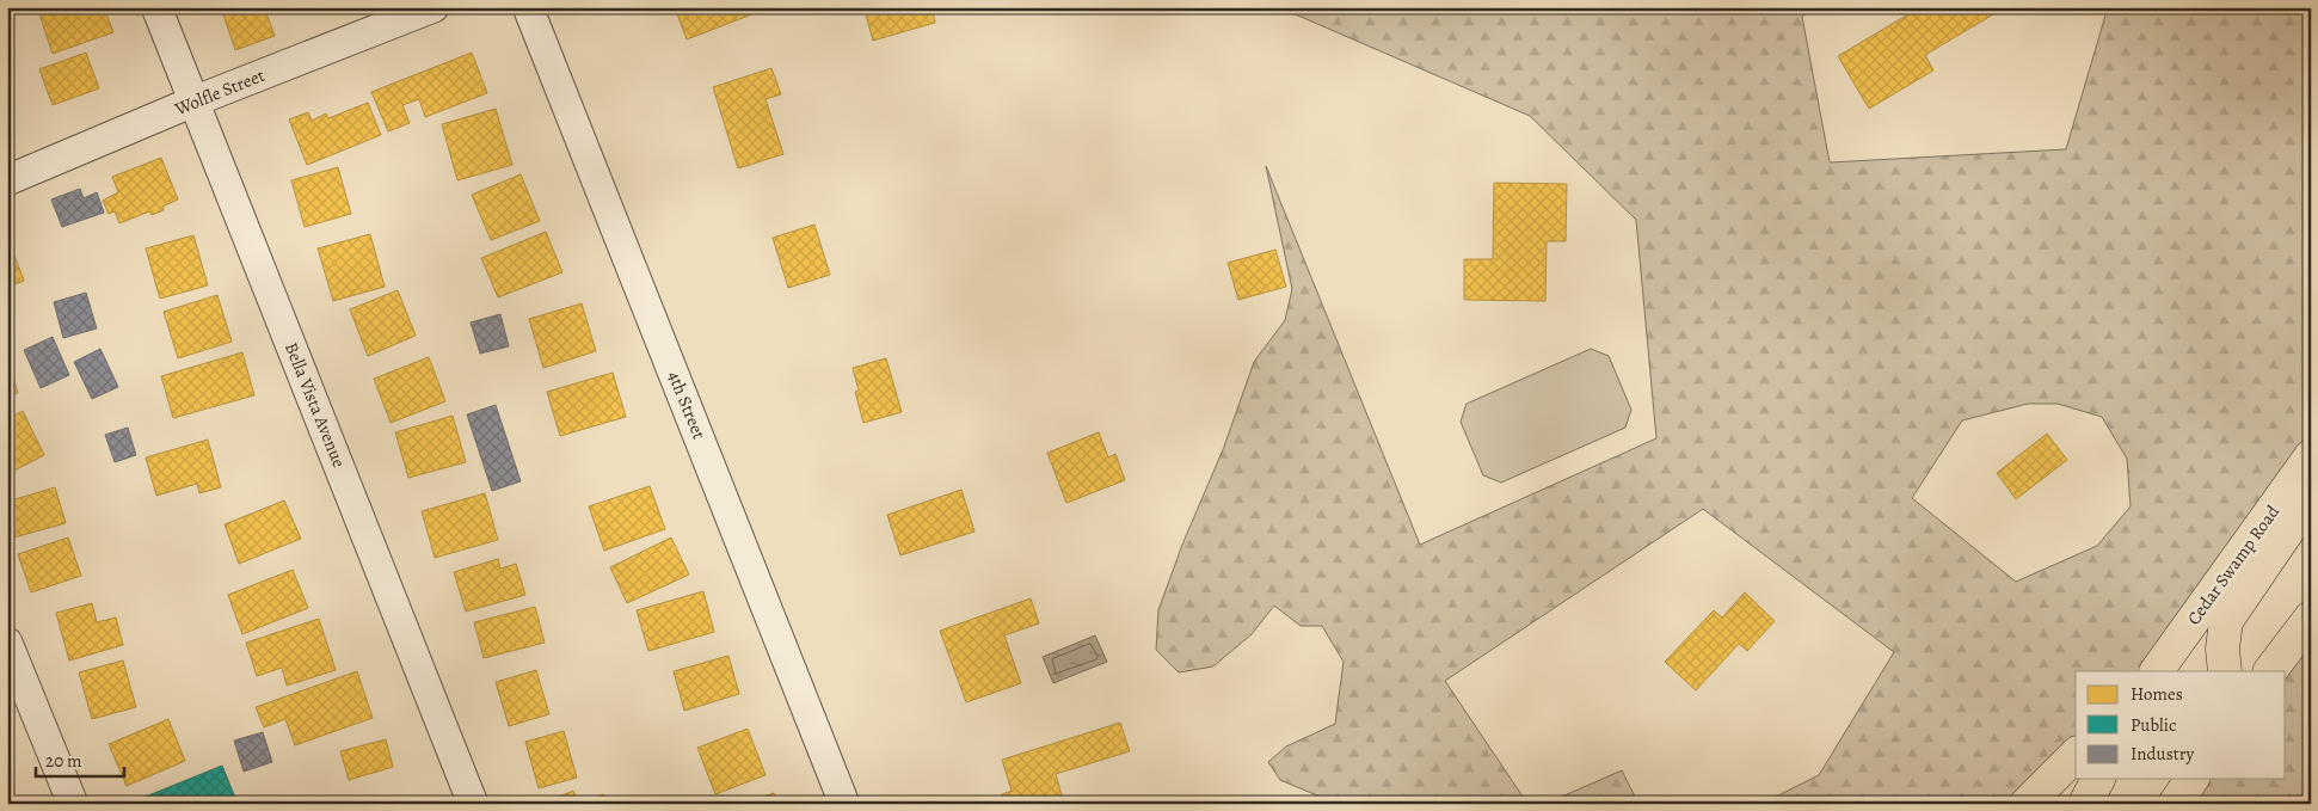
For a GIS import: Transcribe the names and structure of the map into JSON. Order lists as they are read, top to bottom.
{
  "streets": {
    "main road": ["Cedar Swamp Road"],
    "street": ["Wolfle Street", "Bella Vista Avenue", "4th Street"]
  },
  "crossings": [
    ["Wolfle Street", "Bella Vista Avenue"]
  ],
  "legend": ["Homes", "Public", "Industry"],
  "scale_bar": "20 m"
}
